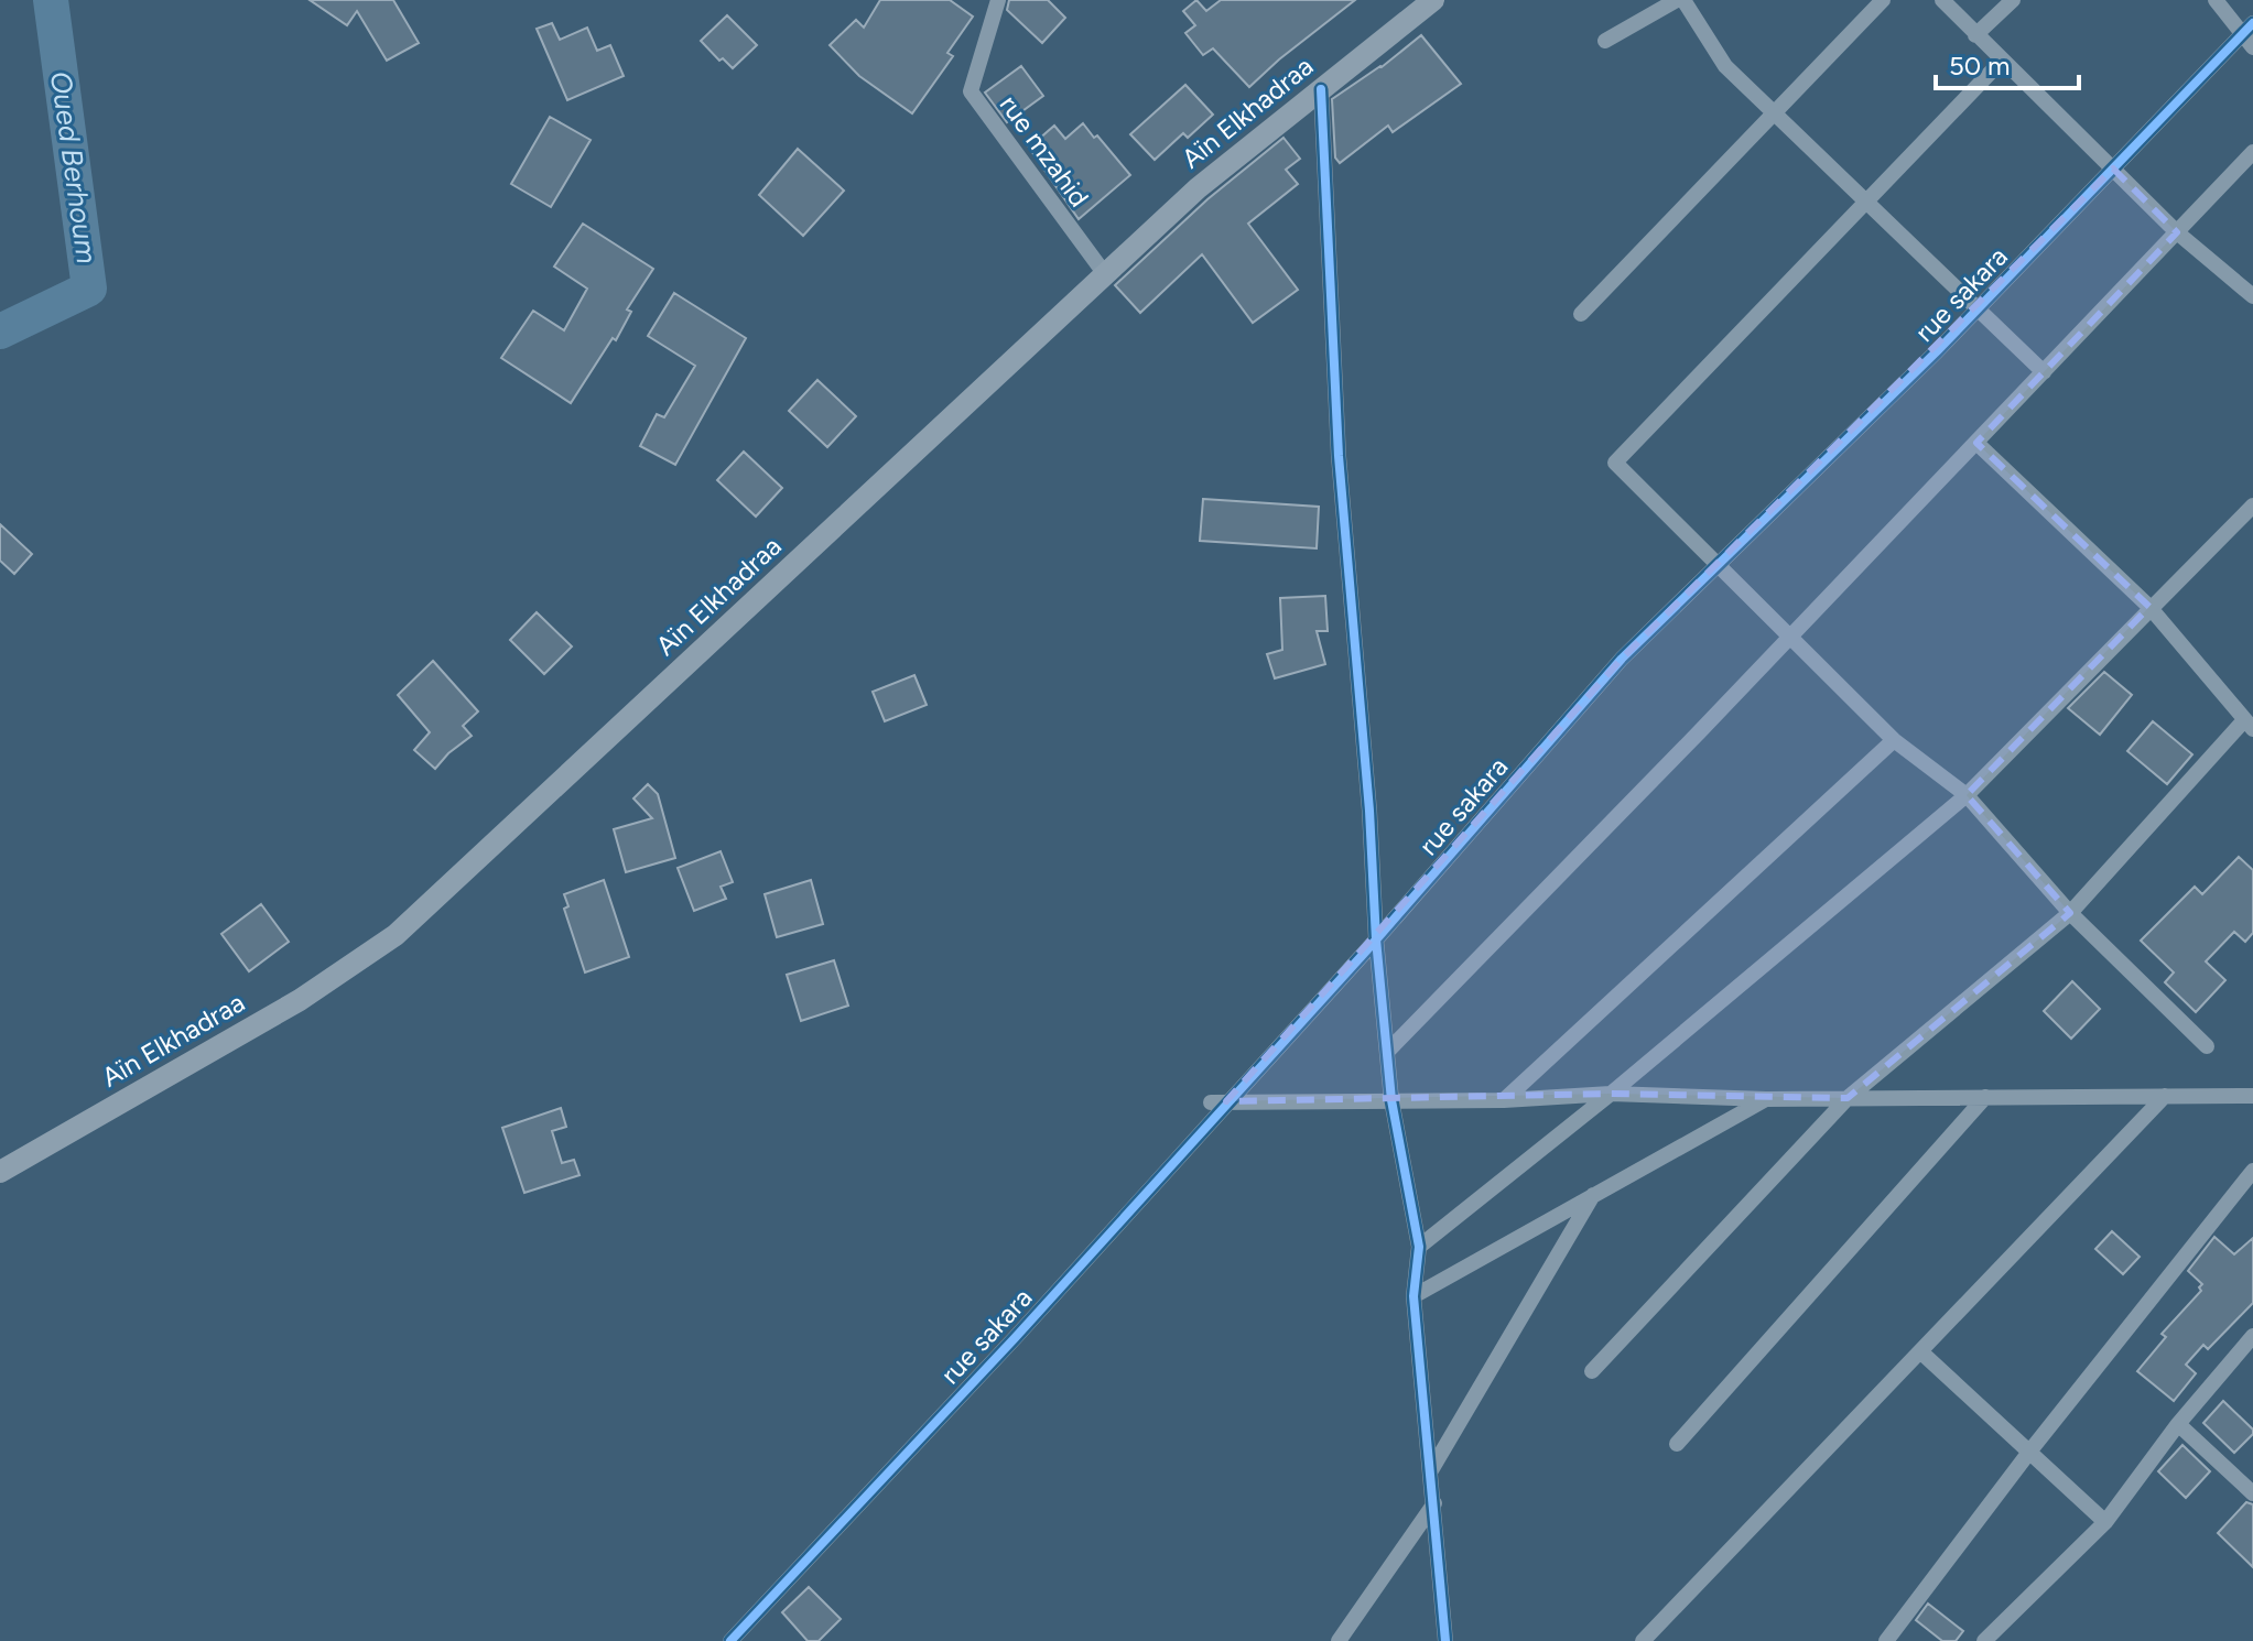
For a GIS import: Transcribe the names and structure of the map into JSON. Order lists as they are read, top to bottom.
{
  "streets": {
    "main road": ["Aïn Elkhadraa"],
    "street": ["rue mzahid", "rue sakara"]
  },
  "crossings": [
    ["Aïn Elkhadraa", "rue mzahid"]
  ],
  "water": ["Oued Berhoum"],
  "scale_bar": "50 m"
}
